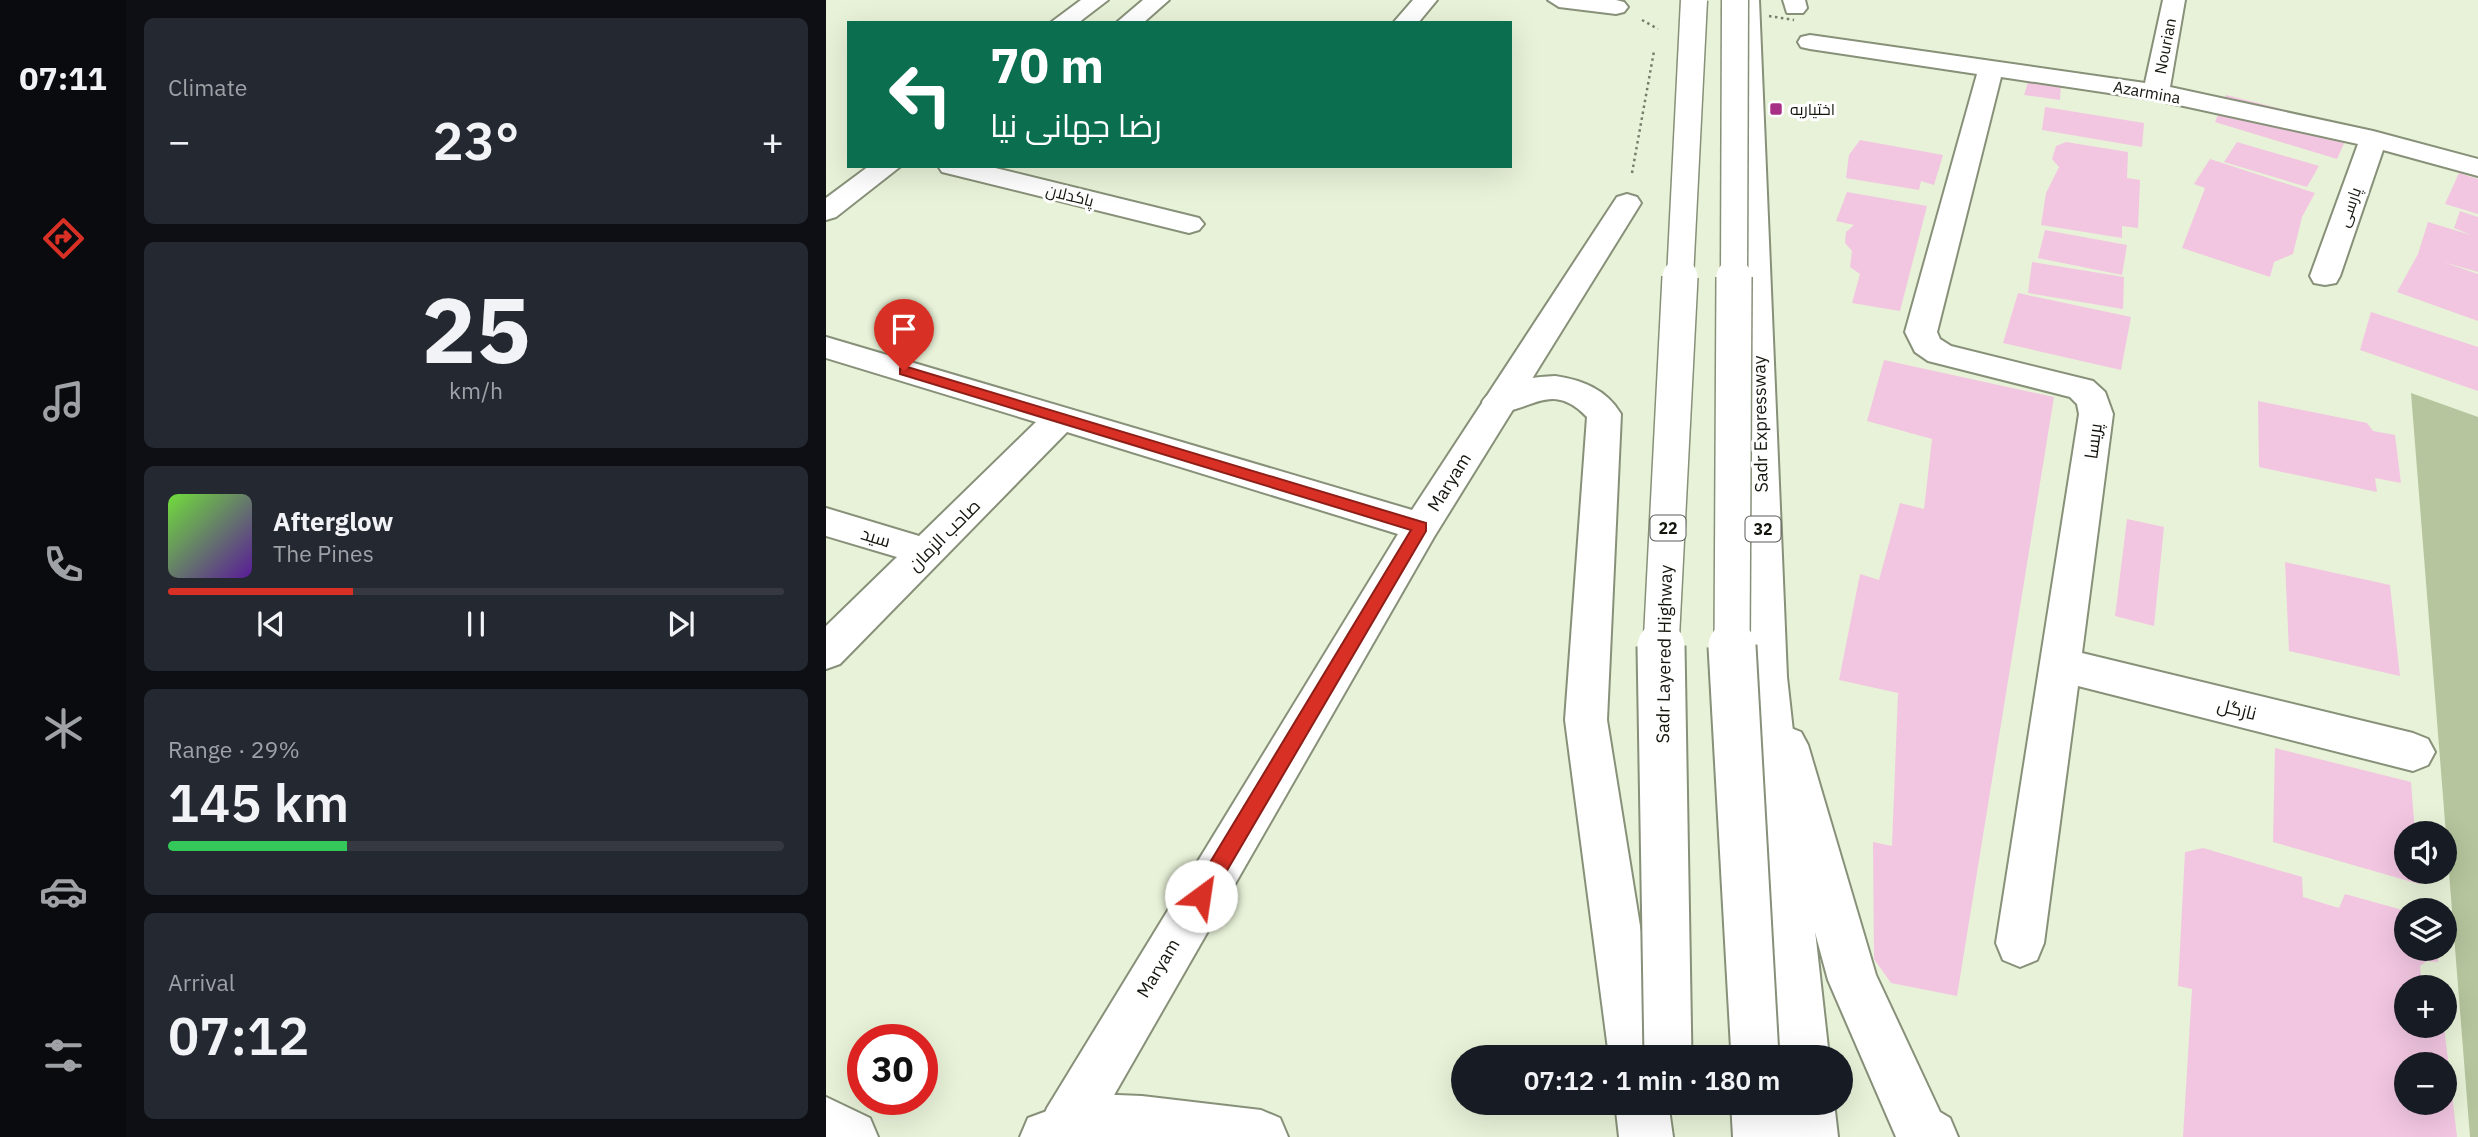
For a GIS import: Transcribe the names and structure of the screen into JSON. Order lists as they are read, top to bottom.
{
  "streets": {
    "main road": [
      "Nourian",
      "Azarmina",
      "پاکدلان",
      "پارسی",
      "Sadr Expressway",
      "پریسا",
      "Maryam",
      "22",
      "32",
      "صاحب الزمان",
      "سید",
      "Sadr Layered Highway",
      "نازگل"
    ]
  },
  "crossings": [
    ["Nourian", "Azarmina"],
    ["Azarmina", "پارسی"],
    ["Azarmina", "پریسا"],
    ["پریسا", "نازگل"],
    ["صاحب الزمان", "سید"]
  ],
  "places": {
    "transit": ["اختیاریه"]
  },
  "page": {
    "tabs": "07:11",
    "tile": [
      "Climate",
      ["25", "km/h"],
      ["Range · 29%", "145 km"],
      ["Arrival", "07:12"]
    ],
    "turn": ["70 m", "رضا جهانی نیا"],
    "heat": ["−", "23°", "+"],
    "song": ["Afterglow", "The Pines"],
    "map_buttons": ["+", "−"],
    "limit": "30",
    "trip": "07:12 · 1 min · 180 m"
  }
}
